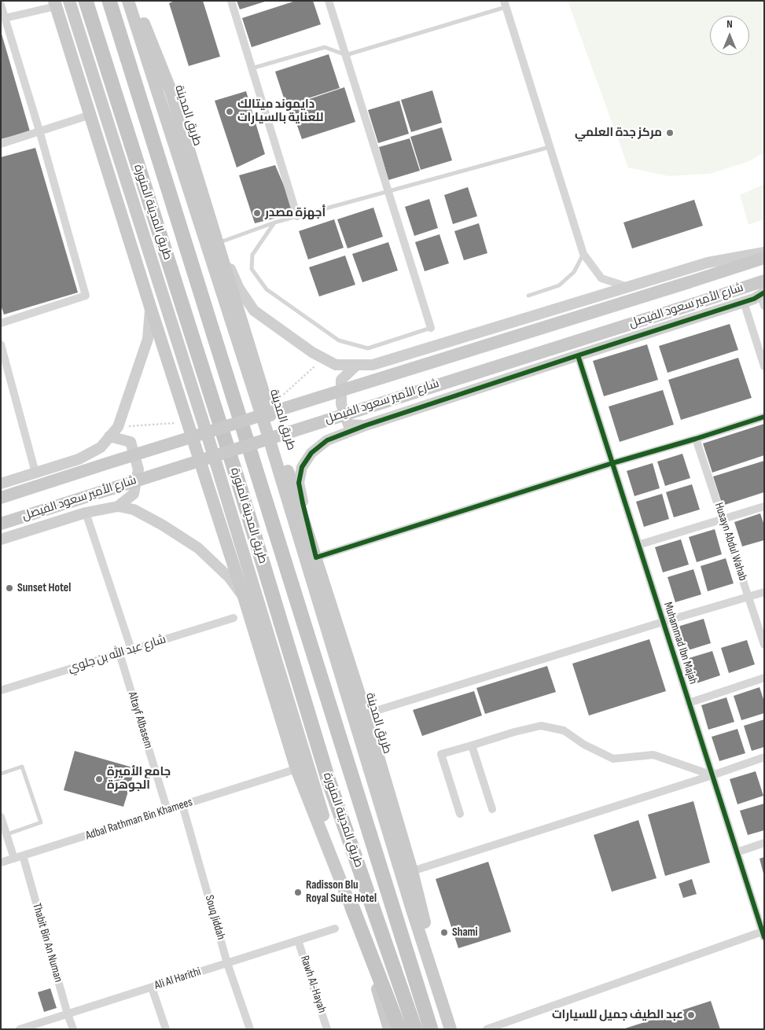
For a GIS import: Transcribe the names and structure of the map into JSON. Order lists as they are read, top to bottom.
{
  "streets": {
    "highway": ["طريق المدينة المنورة"],
    "main road": ["طريق المدينة", "شارع الأمير سعود الفيصل"],
    "street": [
      "Husayn Abdul Wahab",
      "Muhammad Ibn Majah",
      "شارع عبد الله بن جلوي",
      "Altayf Albasem",
      "Adbal Rathman Bin Khamees",
      "Souq Jiddah",
      "Thabit Bin An Numan",
      "Ali Al Harithi",
      "Rawh Al-Hayah"
    ]
  },
  "crossings": [
    ["طريق المدينة", "شارع الأمير سعود الفيصل"],
    ["شارع عبد الله بن جلوي", "Altayf Albasem"],
    ["Altayf Albasem", "Adbal Rathman Bin Khamees"],
    ["Adbal Rathman Bin Khamees", "Souq Jiddah"],
    ["Adbal Rathman Bin Khamees", "Thabit Bin An Numan"],
    ["Souq Jiddah", "Ali Al Harithi"],
    ["Thabit Bin An Numan", "Ali Al Harithi"],
    ["Ali Al Harithi", "Rawh Al-Hayah"]
  ],
  "places": [
    "دايموند ميتالك للعناية بالسيارات",
    "مركز جدة العلمي",
    "أجهزة مصدر",
    "Sunset Hotel",
    "جامع الأميرة الجوهرة",
    "Radisson Blu Royal Suite Hotel",
    "Shami",
    "عبد الطيف جميل للسيارات"
  ],
  "north": "top"
}
